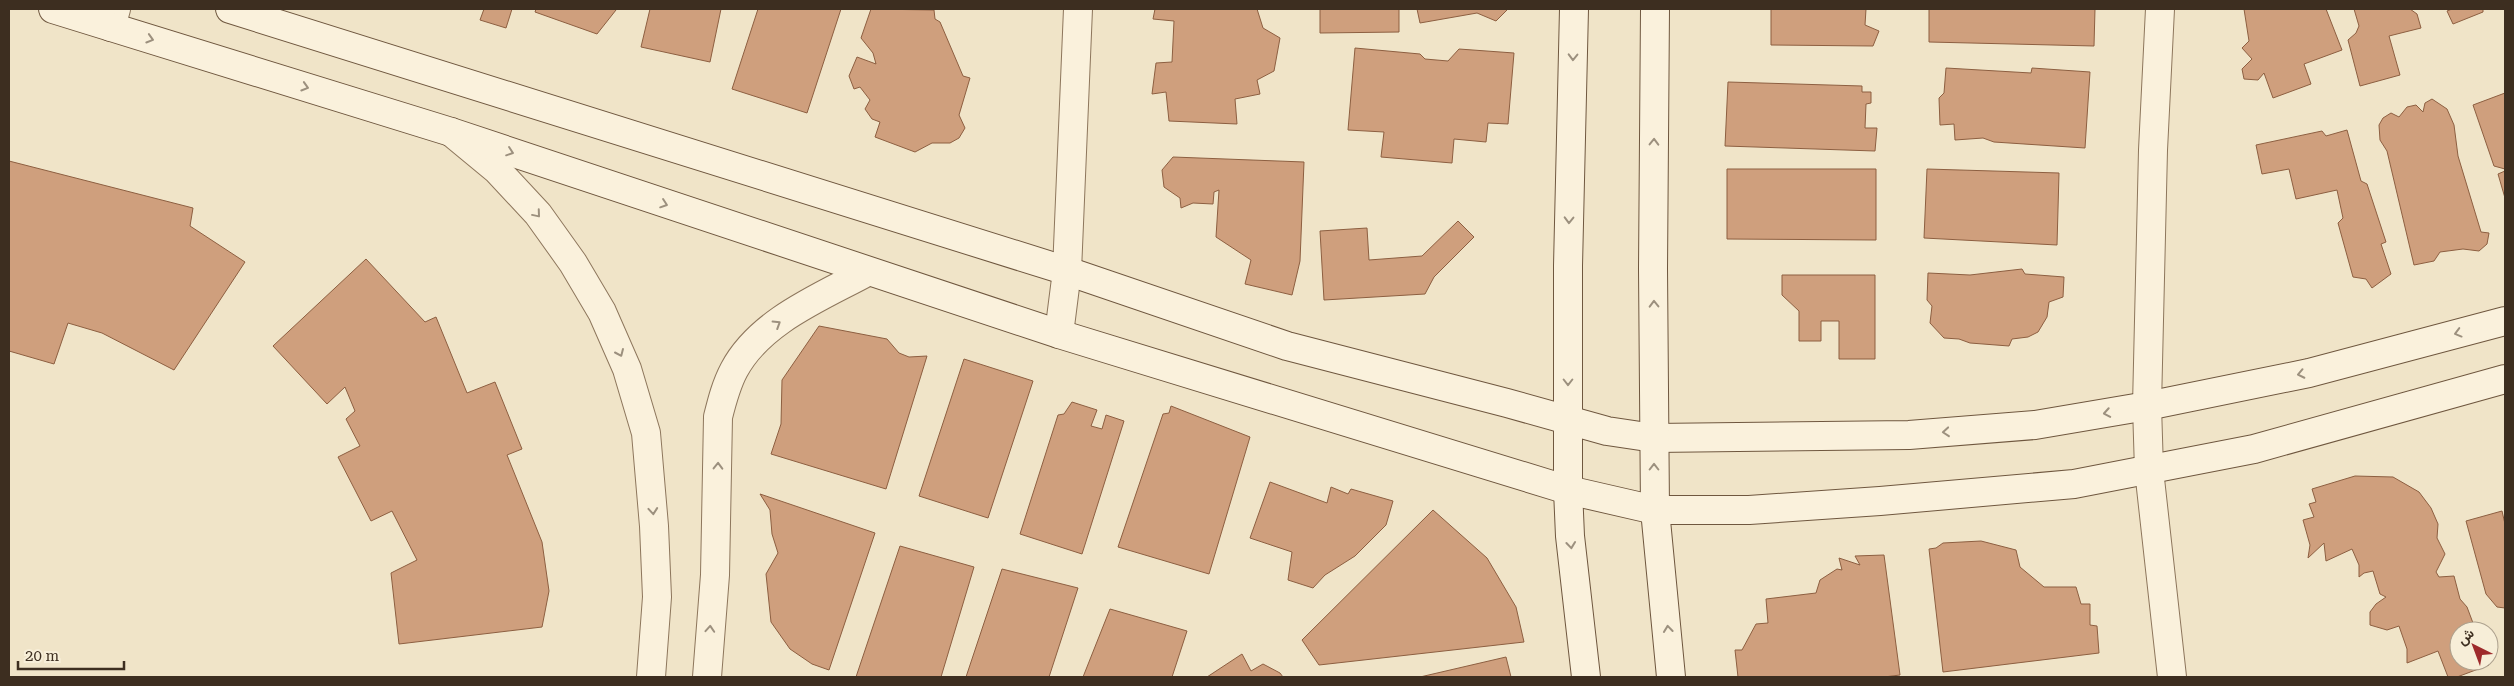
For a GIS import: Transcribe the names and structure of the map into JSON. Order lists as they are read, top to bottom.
{
  "scale_bar": "20 m",
  "north": "top left"
}
